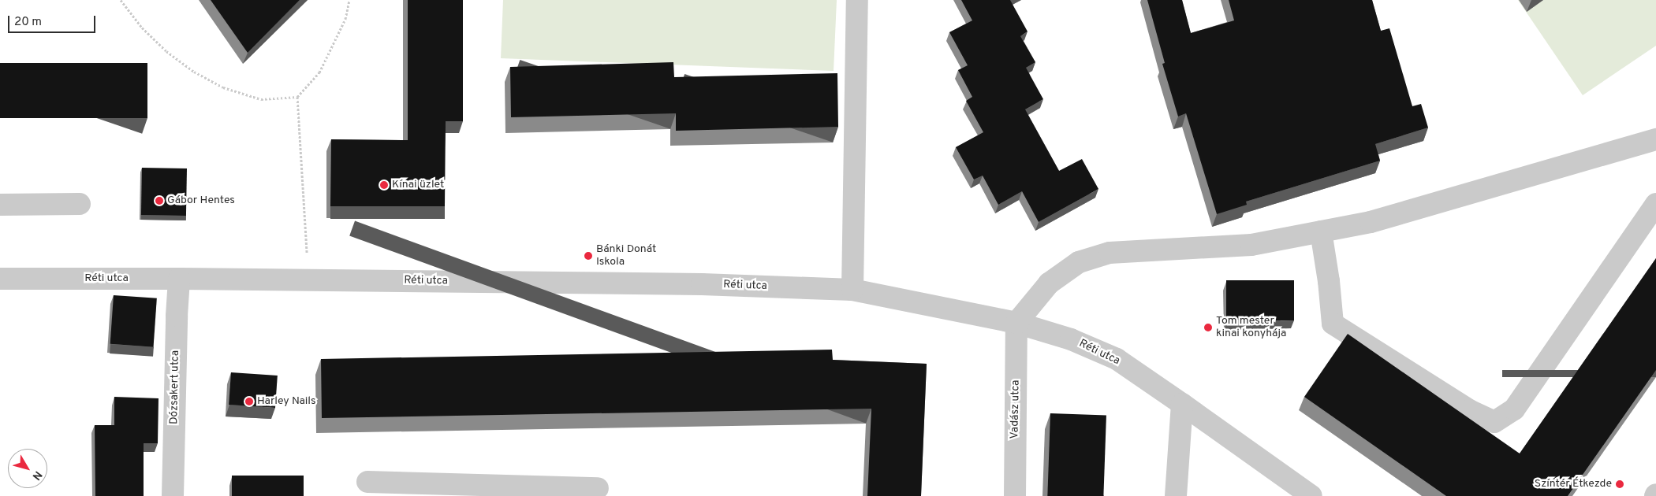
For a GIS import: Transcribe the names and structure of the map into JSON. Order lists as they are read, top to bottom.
{
  "streets": {
    "street": ["Réti utca", "Dózsakert utca", "Vadász utca"]
  },
  "crossings": [
    ["Réti utca", "Dózsakert utca"],
    ["Réti utca", "Vadász utca"]
  ],
  "places": [
    "Kínai üzlet",
    "Gábor Hentes",
    "Bánki Donát Iskola",
    "Tom mester kinai konyhája",
    "Harley Nails",
    "Színtér Étkezde"
  ],
  "scale_bar": "20 m",
  "north": "bottom right"
}
